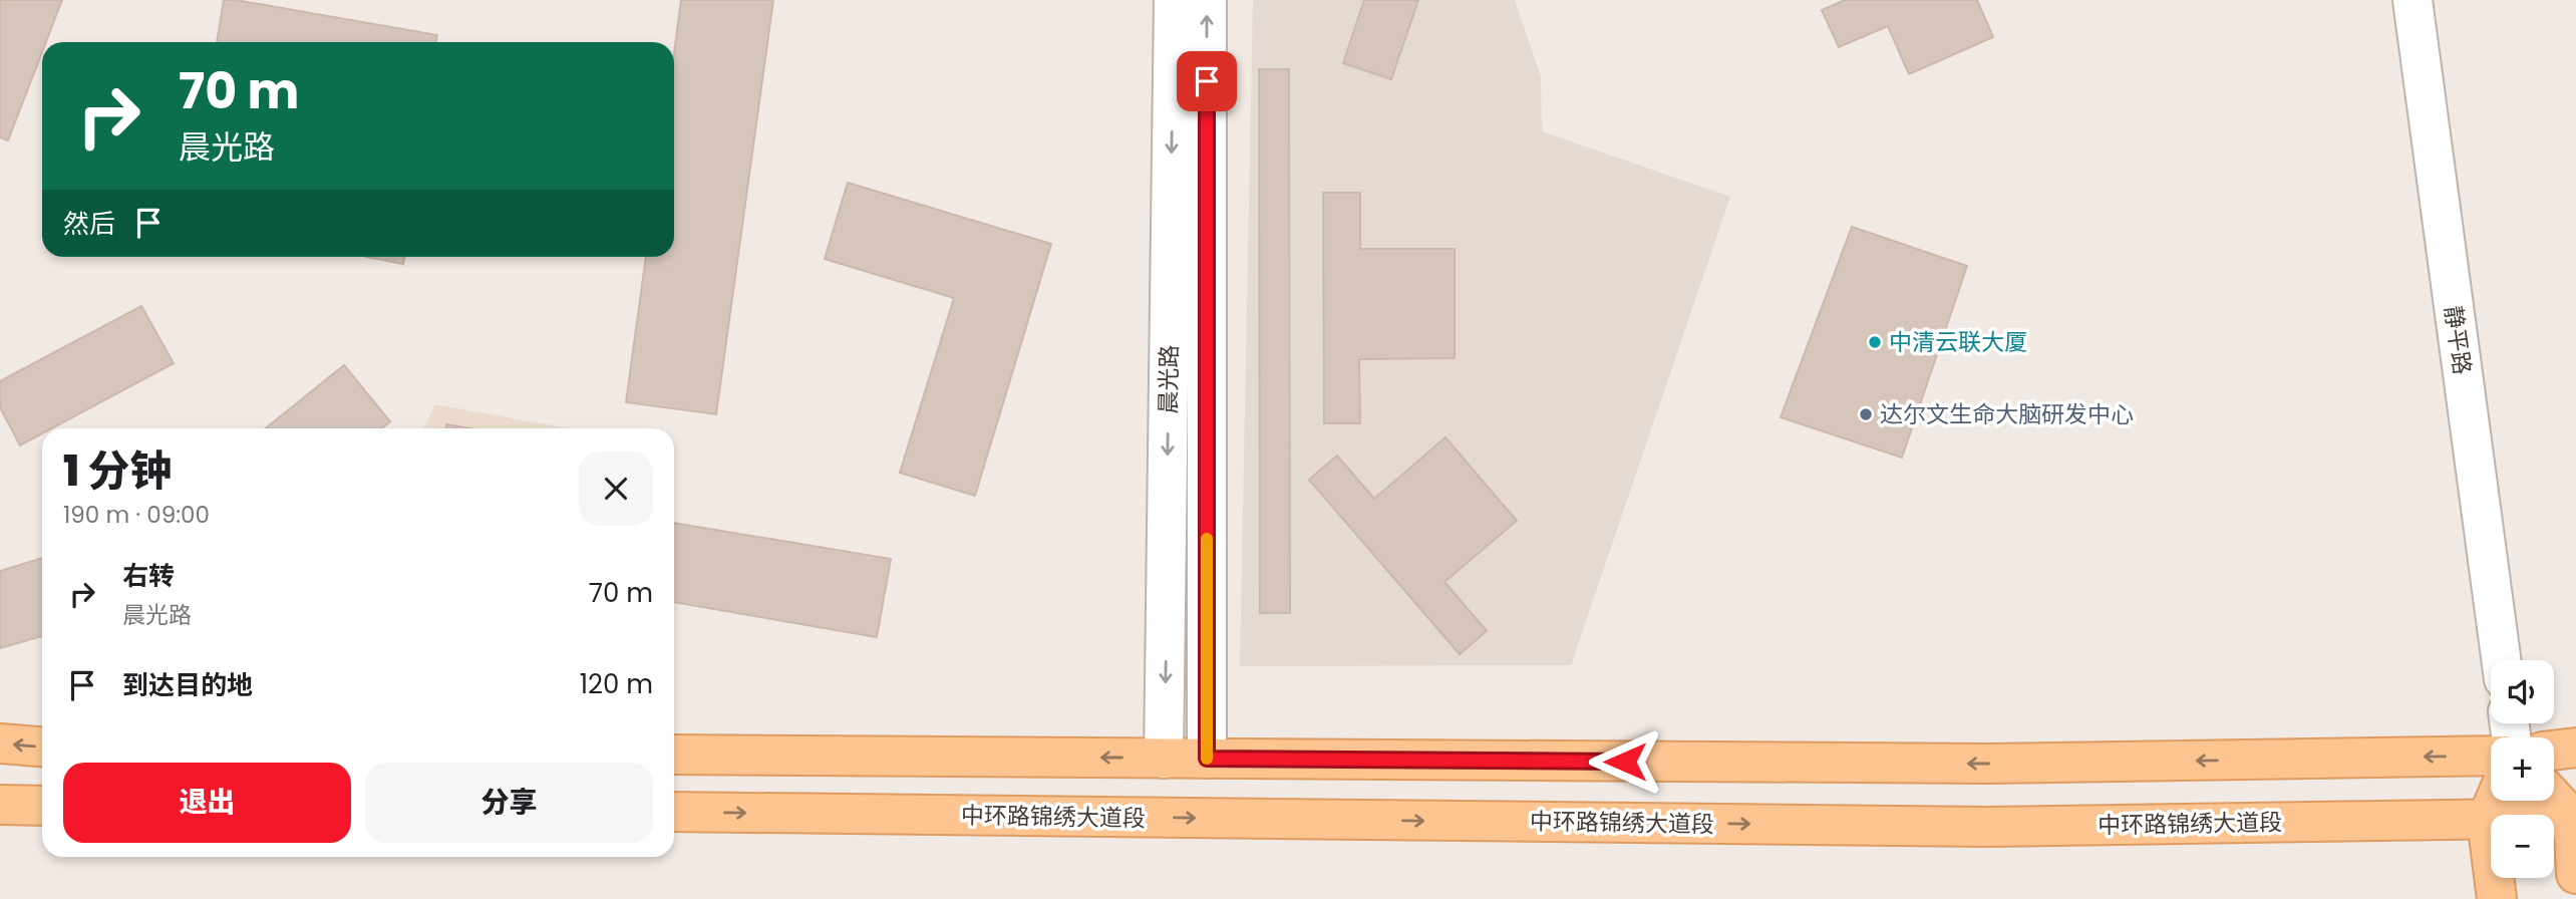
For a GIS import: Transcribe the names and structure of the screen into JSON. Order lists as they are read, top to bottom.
{
  "streets": {
    "main road": ["中环路锦绣大道段"],
    "street": ["静平路", "晨光路"]
  },
  "places": ["中清云联大厦", "达尔文生命大脑研发中心"],
  "page": {
    "turn": ["70 m", "晨光路"],
    "then": "然后",
    "heading": ["1 分钟", "190 m · 09:00"],
    "list": [
      {
        "name": "右转",
        "note": "晨光路",
        "value": "70 m"
      },
      {
        "name": "到达目的地",
        "value": "120 m"
      }
    ],
    "map_buttons": ["+", "−"],
    "buttons": ["退出", "分享"]
  }
}
